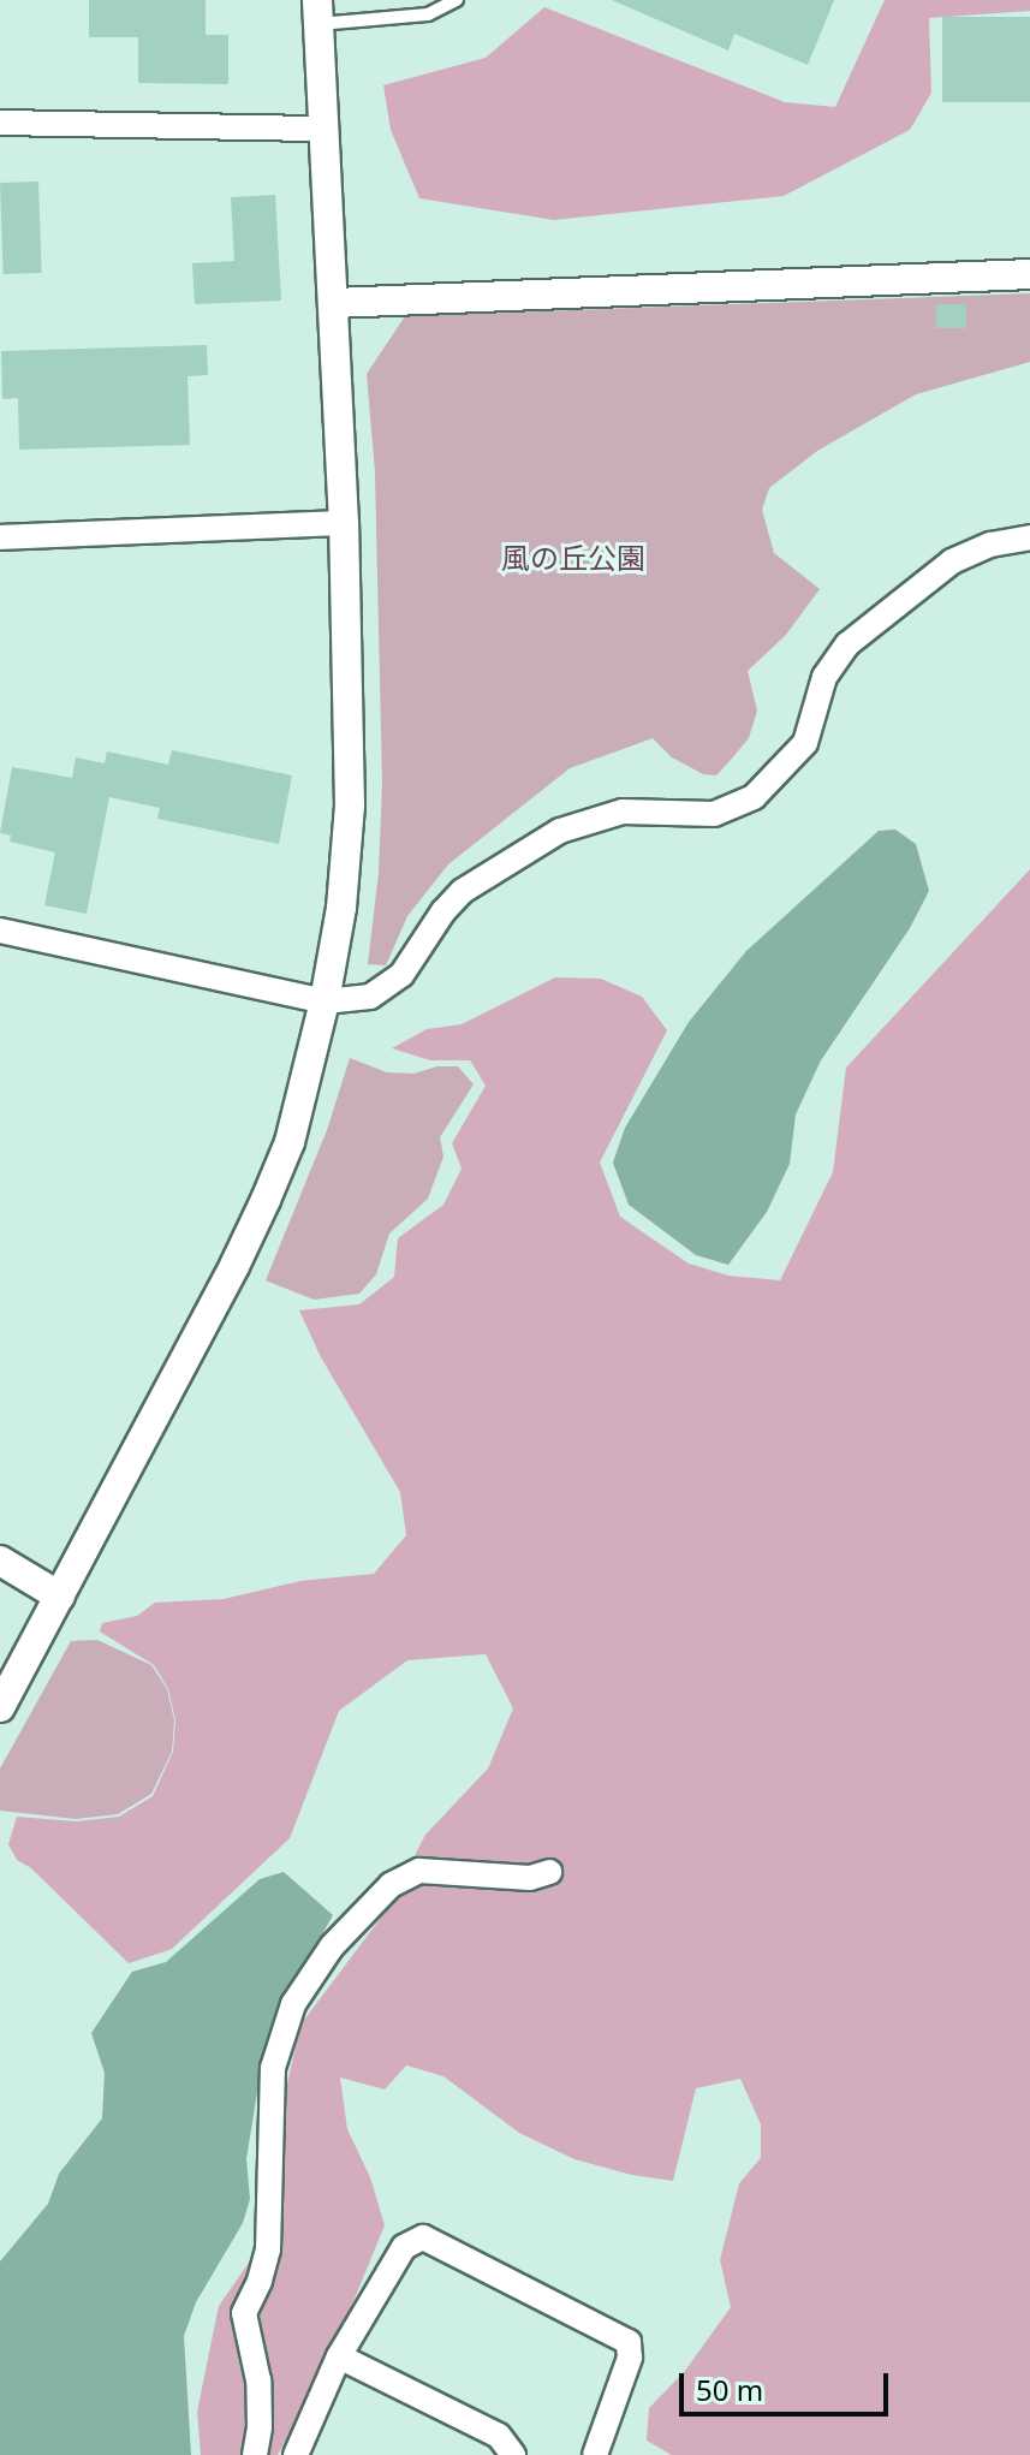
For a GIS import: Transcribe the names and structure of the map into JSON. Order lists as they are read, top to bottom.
{
  "parks": ["風の丘公園"],
  "scale_bar": "50 m"
}
